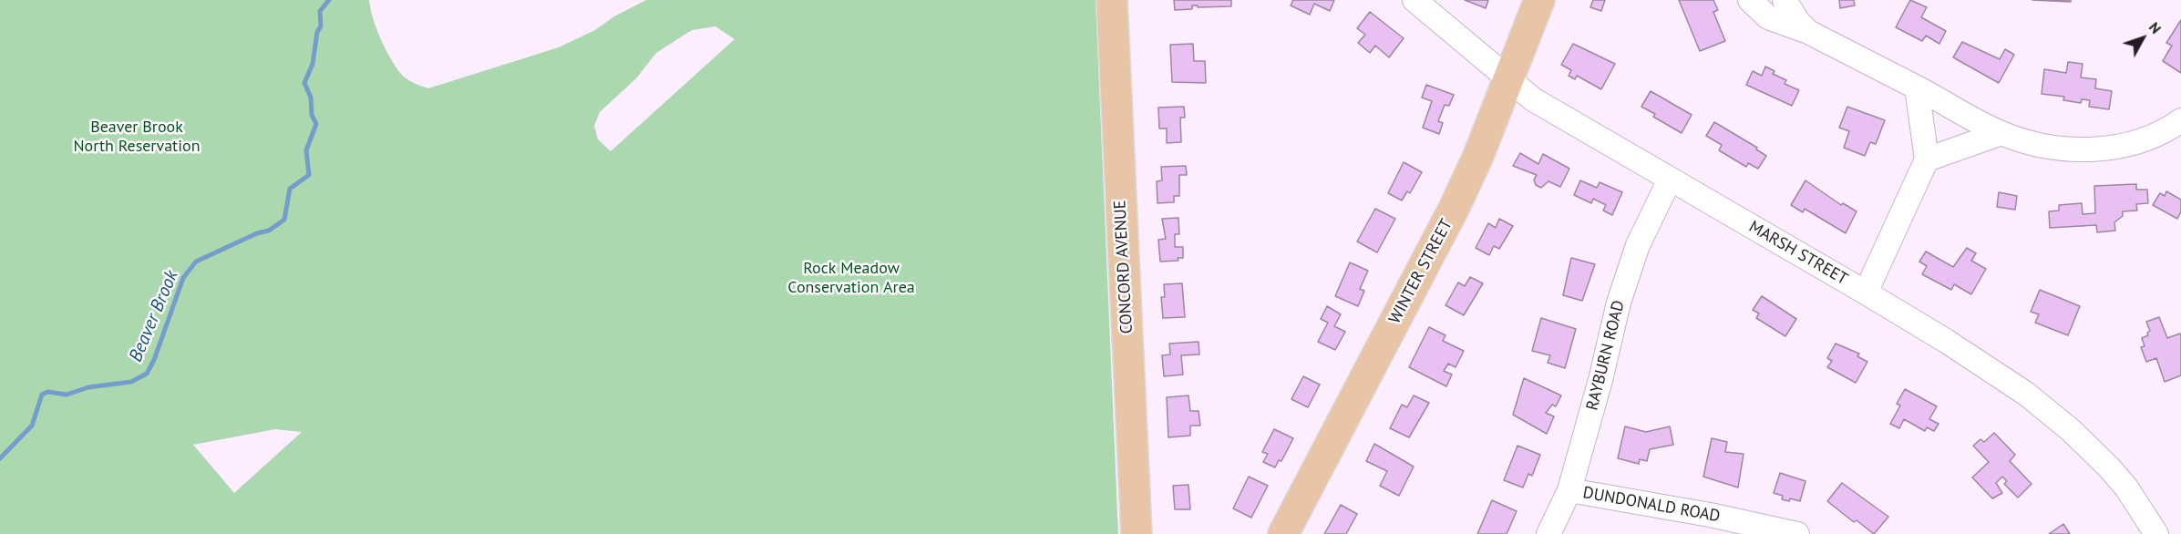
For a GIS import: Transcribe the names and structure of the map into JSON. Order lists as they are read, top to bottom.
{
  "streets": {
    "main road": ["CONCORD AVENUE", "WINTER STREET"],
    "street": ["MARSH STREET", "RAYBURN ROAD", "DUNDONALD ROAD"]
  },
  "crossings": [
    ["MARSH STREET", "WINTER STREET"],
    ["MARSH STREET", "RAYBURN ROAD"],
    ["RAYBURN ROAD", "DUNDONALD ROAD"]
  ],
  "water": ["Beaver Brook"],
  "parks": ["Beaver Brook North Reservation", "Rock Meadow Conservation Area"],
  "north": "top right"
}
